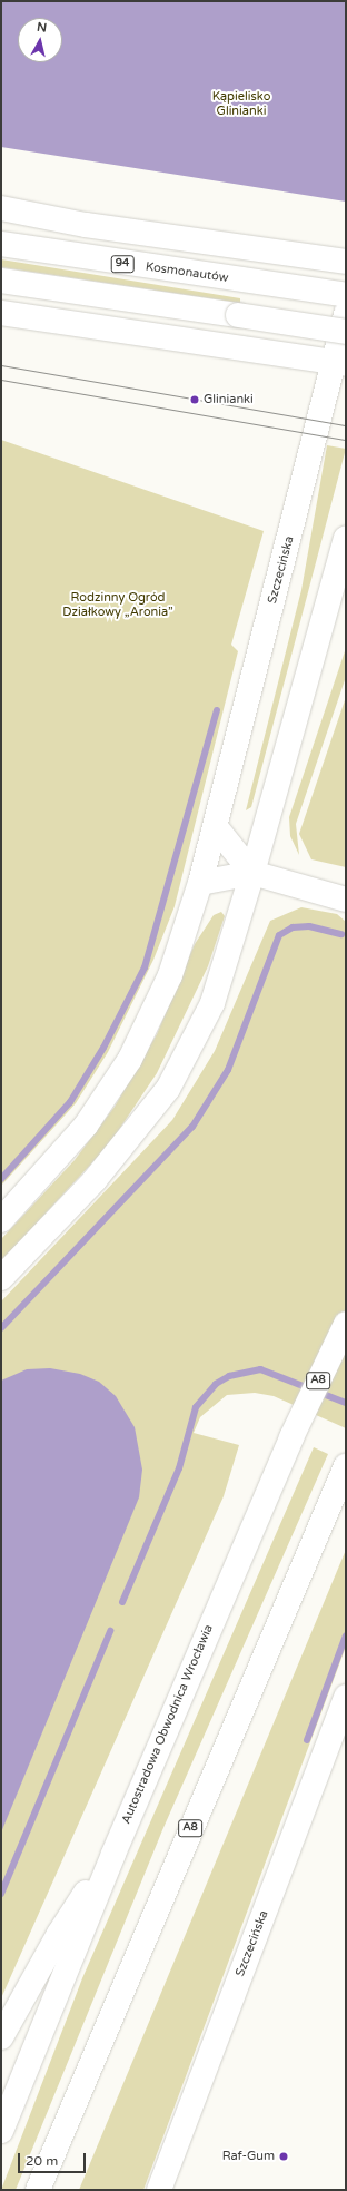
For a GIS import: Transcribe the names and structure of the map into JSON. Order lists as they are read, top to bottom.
{
  "streets": {
    "main road": [
      "94",
      "Kosmonautów",
      "Szczecińska",
      "A8",
      "Autostradowa Obwodnica Wrocławia"
    ]
  },
  "parks": ["Kąpielisko Glinianki", "Rodzinny Ogród Działkowy „Aronia”"],
  "places": ["Glinianki", "Raf-Gum"],
  "scale_bar": "20 m",
  "north": "top"
}
